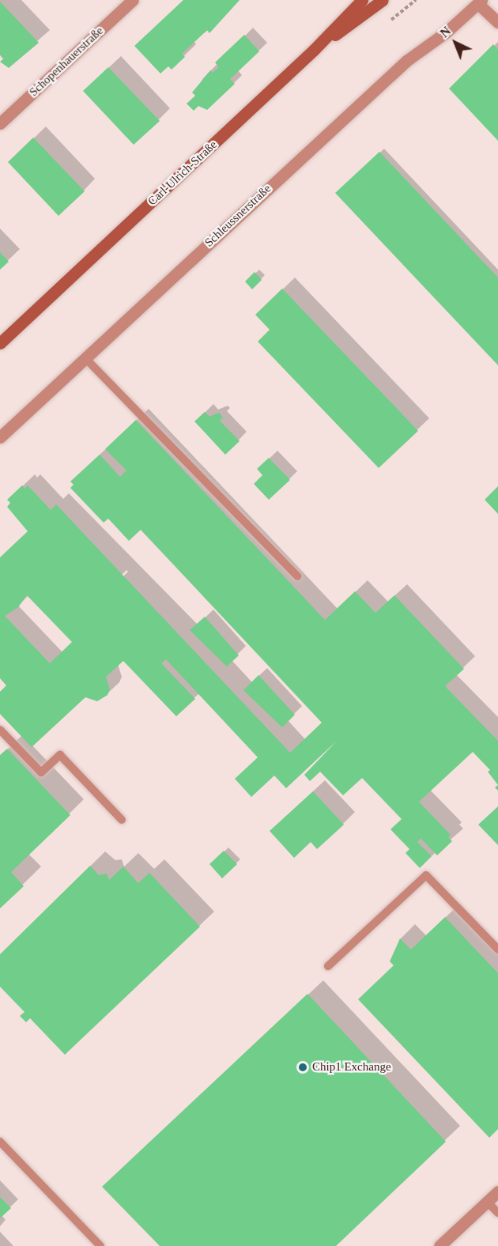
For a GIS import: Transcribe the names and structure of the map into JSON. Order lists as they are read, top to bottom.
{
  "streets": {
    "main road": ["Carl-Ulrich-Straße"],
    "street": ["Schopenhauerstraße", "Schleussnerstraße"]
  },
  "places": ["Chip1 Exchange"],
  "north": "top left"
}
